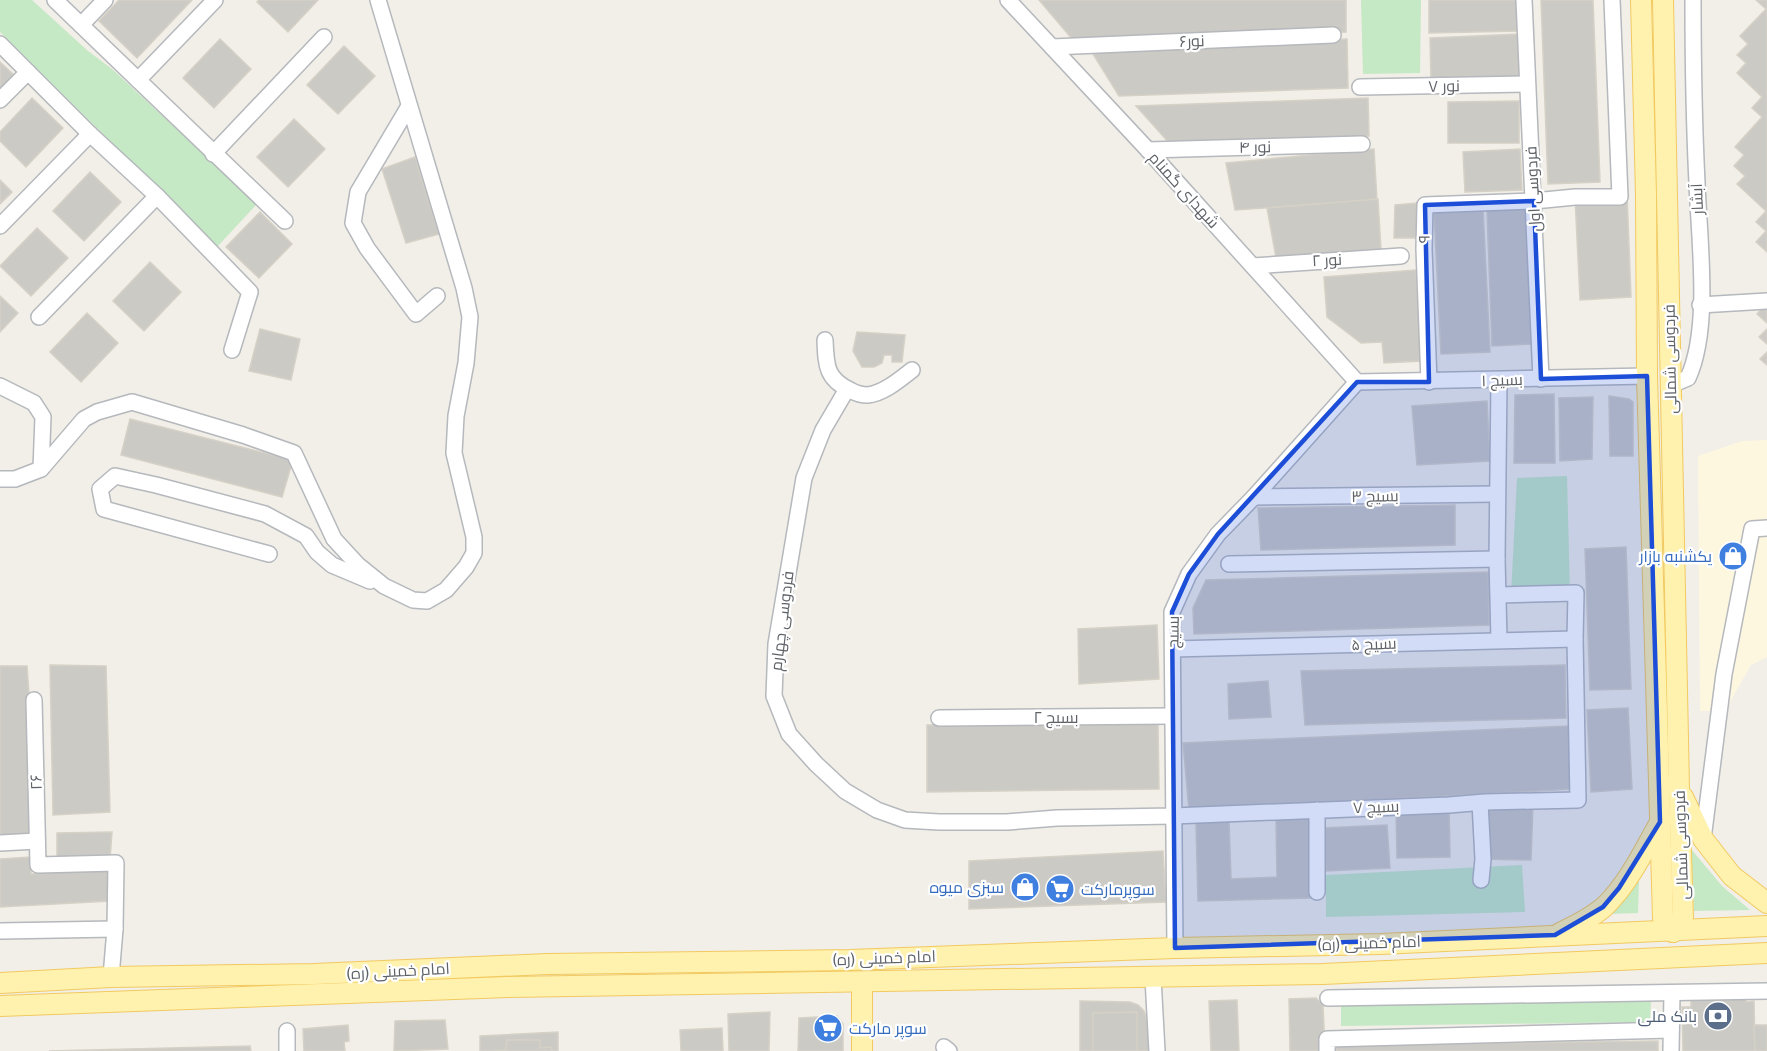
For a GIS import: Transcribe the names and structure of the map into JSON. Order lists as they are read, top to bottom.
{
  "streets": {
    "main road": ["فردوسی شمالی", "امام خمینی (ره)"],
    "street": [
      "نور۶",
      "نور ۷",
      "نور ۴",
      "فردوسی اول",
      "شهدای گمنام",
      "آبشار",
      "۹",
      "نور ۲",
      "بسیج ۱",
      "بسیج ۳",
      "فردوسی چهارم",
      "بسیج",
      "بسیج ۵",
      "بسیج ۲",
      "۲۶",
      "بسیج ۷"
    ]
  },
  "crossings": [
    ["نور۶", "شهدای گمنام"],
    ["نور ۷", "فردوسی اول"],
    ["نور ۴", "شهدای گمنام"],
    ["فردوسی اول", "۹"],
    ["فردوسی اول", "بسیج ۱"],
    ["شهدای گمنام", "نور ۲"],
    ["شهدای گمنام", "بسیج ۱"],
    ["شهدای گمنام", "بسیج"],
    ["آبشار", "فردوسی شمالی"],
    ["۹", "بسیج ۱"],
    ["فردوسی شمالی", "بسیج ۱"],
    ["فردوسی شمالی", "امام خمینی (ره)"],
    ["بسیج ۱", "بسیج"],
    ["بسیج ۳", "بسیج"],
    ["فردوسی چهارم", "بسیج"],
    ["فردوسی چهارم", "بسیج ۷"],
    ["بسیج", "بسیج ۵"],
    ["بسیج", "بسیج ۲"],
    ["بسیج", "بسیج ۷"],
    ["بسیج", "امام خمینی (ره)"],
    ["بسیج ۵", "بسیج ۷"]
  ],
  "places": {
    "shop": ["یکشنبه بازار", "سبزی میوه"],
    "supermarket": ["سوپرمارکت", "سوپر مارکت"],
    "bank": ["بانک ملی"]
  }
}
